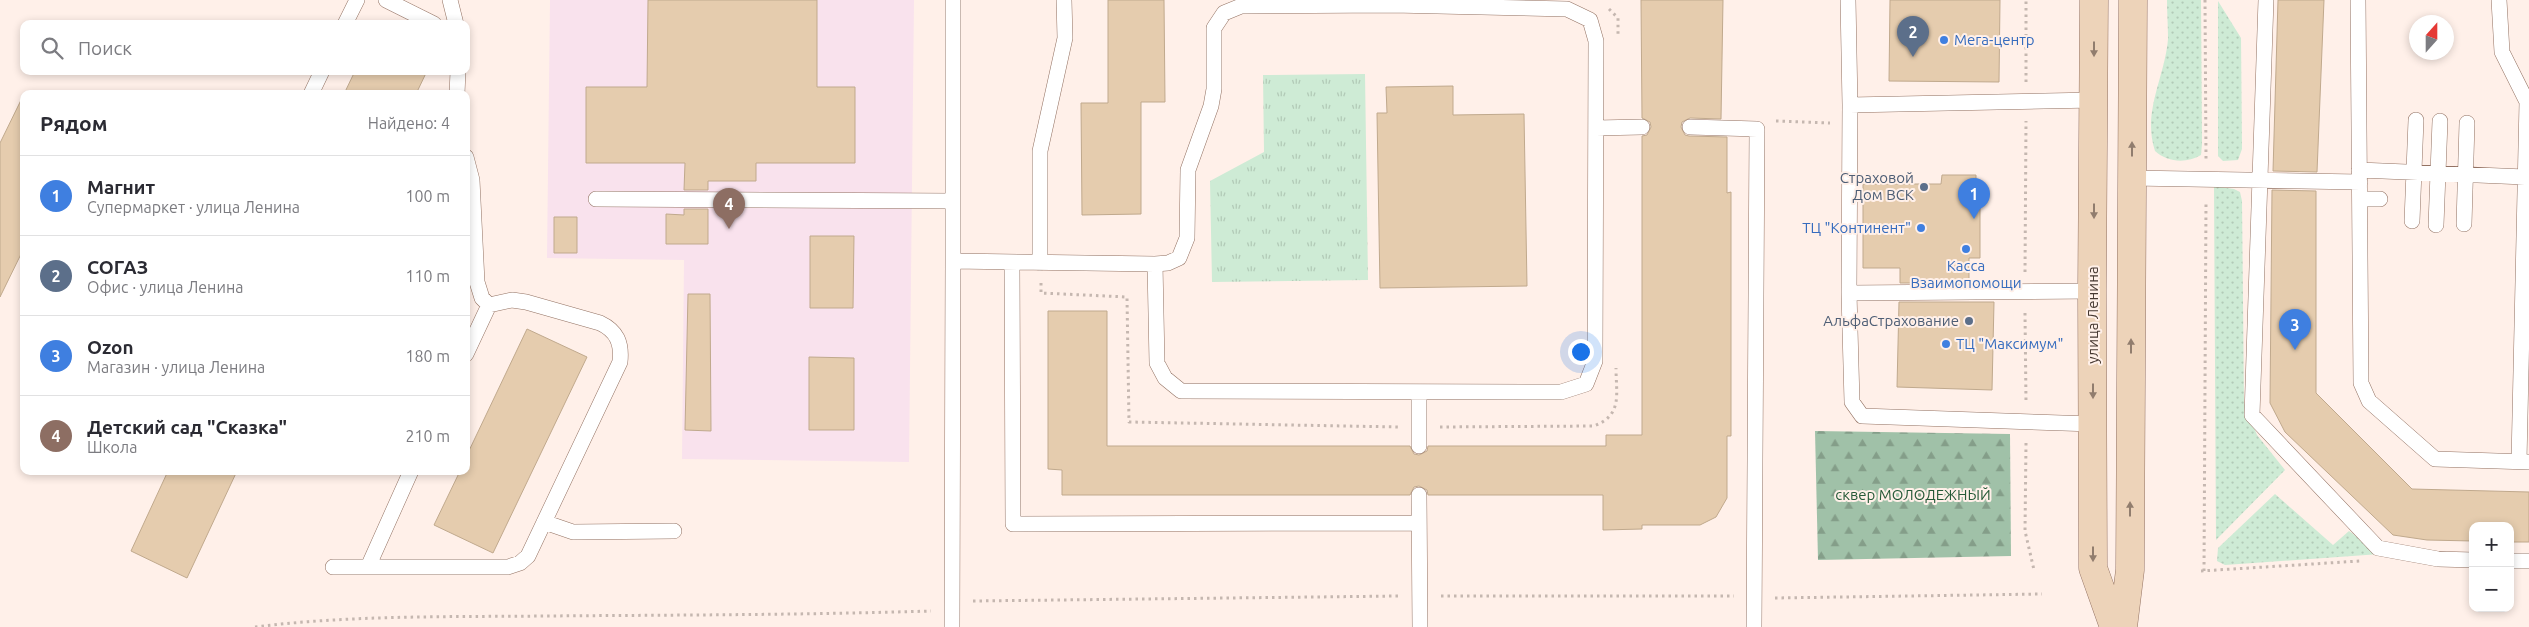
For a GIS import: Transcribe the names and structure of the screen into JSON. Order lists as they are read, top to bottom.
{
  "streets": {
    "main road": ["улица Ленина"]
  },
  "parks": ["сквер МОЛОДЕЖНЫЙ"],
  "places": [
    "Мега-центр",
    "Страховой Дом ВСК",
    "ТЦ \"Континент\"",
    "Касса Взаимопомощи",
    "АльфаСтрахование",
    "ТЦ \"Максимум\""
  ],
  "north": "top",
  "page": {
    "pins": [
      "2",
      "1",
      "4",
      "3"
    ],
    "search": "Поиск",
    "heading": ["Рядом", "Найдено: 4"],
    "list": [
      {
        "mark": "1",
        "name": "Магнит",
        "note": "Супермаркет · улица Ленина",
        "value": "100 m"
      },
      {
        "mark": "2",
        "name": "СОГАЗ",
        "note": "Офис · улица Ленина",
        "value": "110 m"
      },
      {
        "mark": "3",
        "name": "Ozon",
        "note": "Магазин · улица Ленина",
        "value": "180 m"
      },
      {
        "mark": "4",
        "name": "Детский сад \"Сказка\"",
        "note": "Школа",
        "value": "210 m"
      }
    ],
    "map_buttons": ["+", "−"]
  }
}
